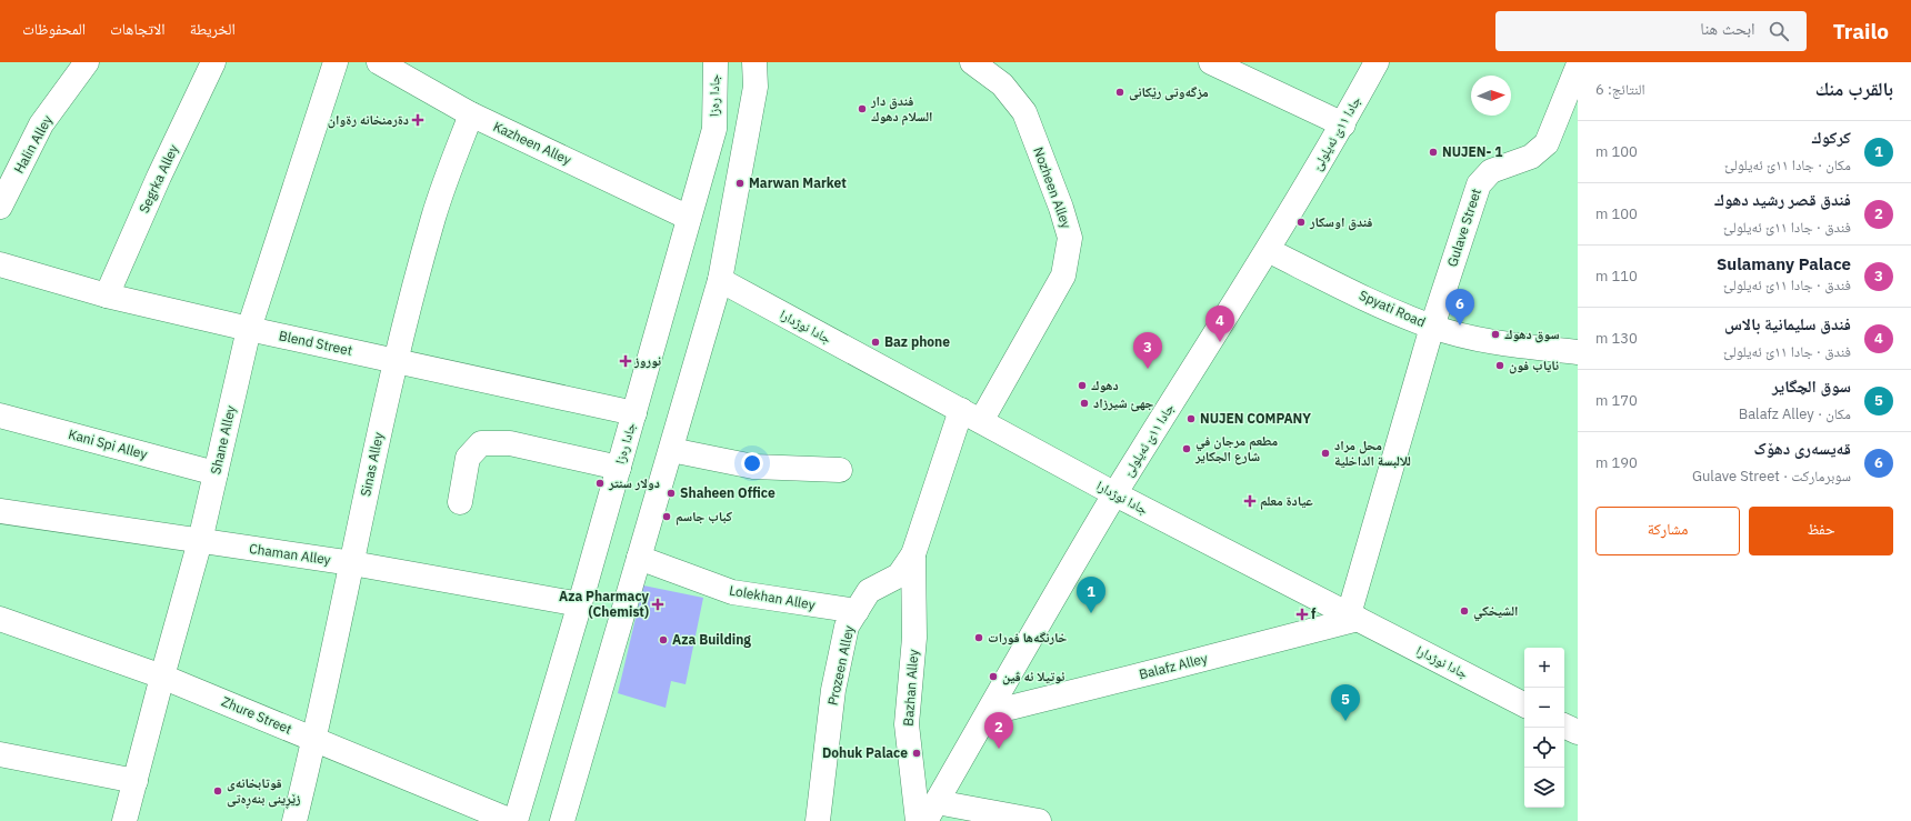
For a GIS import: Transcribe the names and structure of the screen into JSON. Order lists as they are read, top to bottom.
{
  "streets": {
    "main road": [
      "جادا ره‌زا",
      "جادا ١١ێ ئه‌یلولێ",
      "Kazheen Alley",
      "Halin Alley",
      "Segrka Alley",
      "Nozheen Alley",
      "Gulave Street",
      "Spyati Road",
      "جادا نوژدارا",
      "Blend Street",
      "Shane Alley",
      "Kani Spi Alley",
      "Sinas Alley",
      "Chaman Alley",
      "Lolekhan Alley",
      "Prozeen Alley",
      "Balafz Alley",
      "Bazhan Alley",
      "Zhure Street"
    ]
  },
  "crossings": [
    ["جادا ره‌زا", "Kazheen Alley"],
    ["جادا ره‌زا", "Blend Street"],
    ["جادا ره‌زا", "Chaman Alley"],
    ["جادا ١١ێ ئه‌یلولێ", "Spyati Road"],
    ["جادا ١١ێ ئه‌یلولێ", "جادا نوژدارا"],
    ["جادا ١١ێ ئه‌یلولێ", "Balafz Alley"],
    ["Kazheen Alley", "Sinas Alley"],
    ["Segrka Alley", "Blend Street"],
    ["Nozheen Alley", "جادا نوژدارا"],
    ["Nozheen Alley", "Prozeen Alley"],
    ["Gulave Street", "Spyati Road"],
    ["Gulave Street", "جادا نوژدارا"],
    ["Gulave Street", "Balafz Alley"],
    ["جادا نوژدارا", "Prozeen Alley"],
    ["جادا نوژدارا", "Balafz Alley"],
    ["Blend Street", "Shane Alley"],
    ["Blend Street", "Sinas Alley"],
    ["Shane Alley", "Kani Spi Alley"],
    ["Shane Alley", "Chaman Alley"],
    ["Shane Alley", "Zhure Street"],
    ["Sinas Alley", "Chaman Alley"],
    ["Sinas Alley", "Zhure Street"],
    ["Lolekhan Alley", "Prozeen Alley"],
    ["Prozeen Alley", "Bazhan Alley"]
  ],
  "places": {
    "other": [
      "مزگەوتی رێکانی",
      "فندق دار السلام دهوك",
      "NUJEN- 1",
      "Marwan Market",
      "فندق اوسكار",
      "سوق دهوك",
      "Baz phone",
      "ناياب فون",
      "دهوك",
      "جهئ شيرزاد",
      "NUJEN COMPANY",
      "مطعم مرجان في شارع الجكاير",
      "محل مراد للالبسة الداخلية",
      "دولار سنتر",
      "Shaheen Office",
      "كباب جاسم",
      "الشيخكي",
      "خارنگەها فورات",
      "Aza Building",
      "ئوتيلا ئه ڤين",
      "Dohuk Palace",
      "قوتابخانەی زێڕینی بنەڕەتی"
    ],
    "health": [
      "دةرمنخانه رةوان",
      "نوروز",
      "عيادة معلم",
      "Aza Pharmacy (Chemist)",
      "f"
    ]
  },
  "north": "right",
  "page": {
    "header": "Trailo",
    "search": "ابحث هنا",
    "nav": ["الخريطة", "الاتجاهات", "المحفوظات"],
    "heading": ["بالقرب منك", "النتائج: 6"],
    "list": [
      {
        "mark": "1",
        "name": "كركوك",
        "note": "مكان · جادا ١١ێ ئه‌یلولێ",
        "value": "100 m"
      },
      {
        "mark": "2",
        "name": "فندق قصر رشيد دهوك",
        "note": "فندق · جادا ١١ێ ئه‌یلولێ",
        "value": "100 m"
      },
      {
        "mark": "3",
        "name": "Sulamany Palace",
        "note": "فندق · جادا ١١ێ ئه‌یلولێ",
        "value": "110 m"
      },
      {
        "mark": "4",
        "name": "فندق سليمانية بالاس",
        "note": "فندق · جادا ١١ێ ئه‌یلولێ",
        "value": "130 m"
      },
      {
        "mark": "5",
        "name": "سوق الچگاير",
        "note": "مكان · Balafz Alley",
        "value": "170 m"
      },
      {
        "mark": "6",
        "name": "قەیسەری دهۆک",
        "note": "سوبرماركت · Gulave Street",
        "value": "190 m"
      }
    ],
    "pins": [
      "6",
      "4",
      "3",
      "1",
      "5",
      "2"
    ],
    "buttons": ["حفظ", "مشاركة"],
    "map_buttons": ["+", "−"]
  }
}
